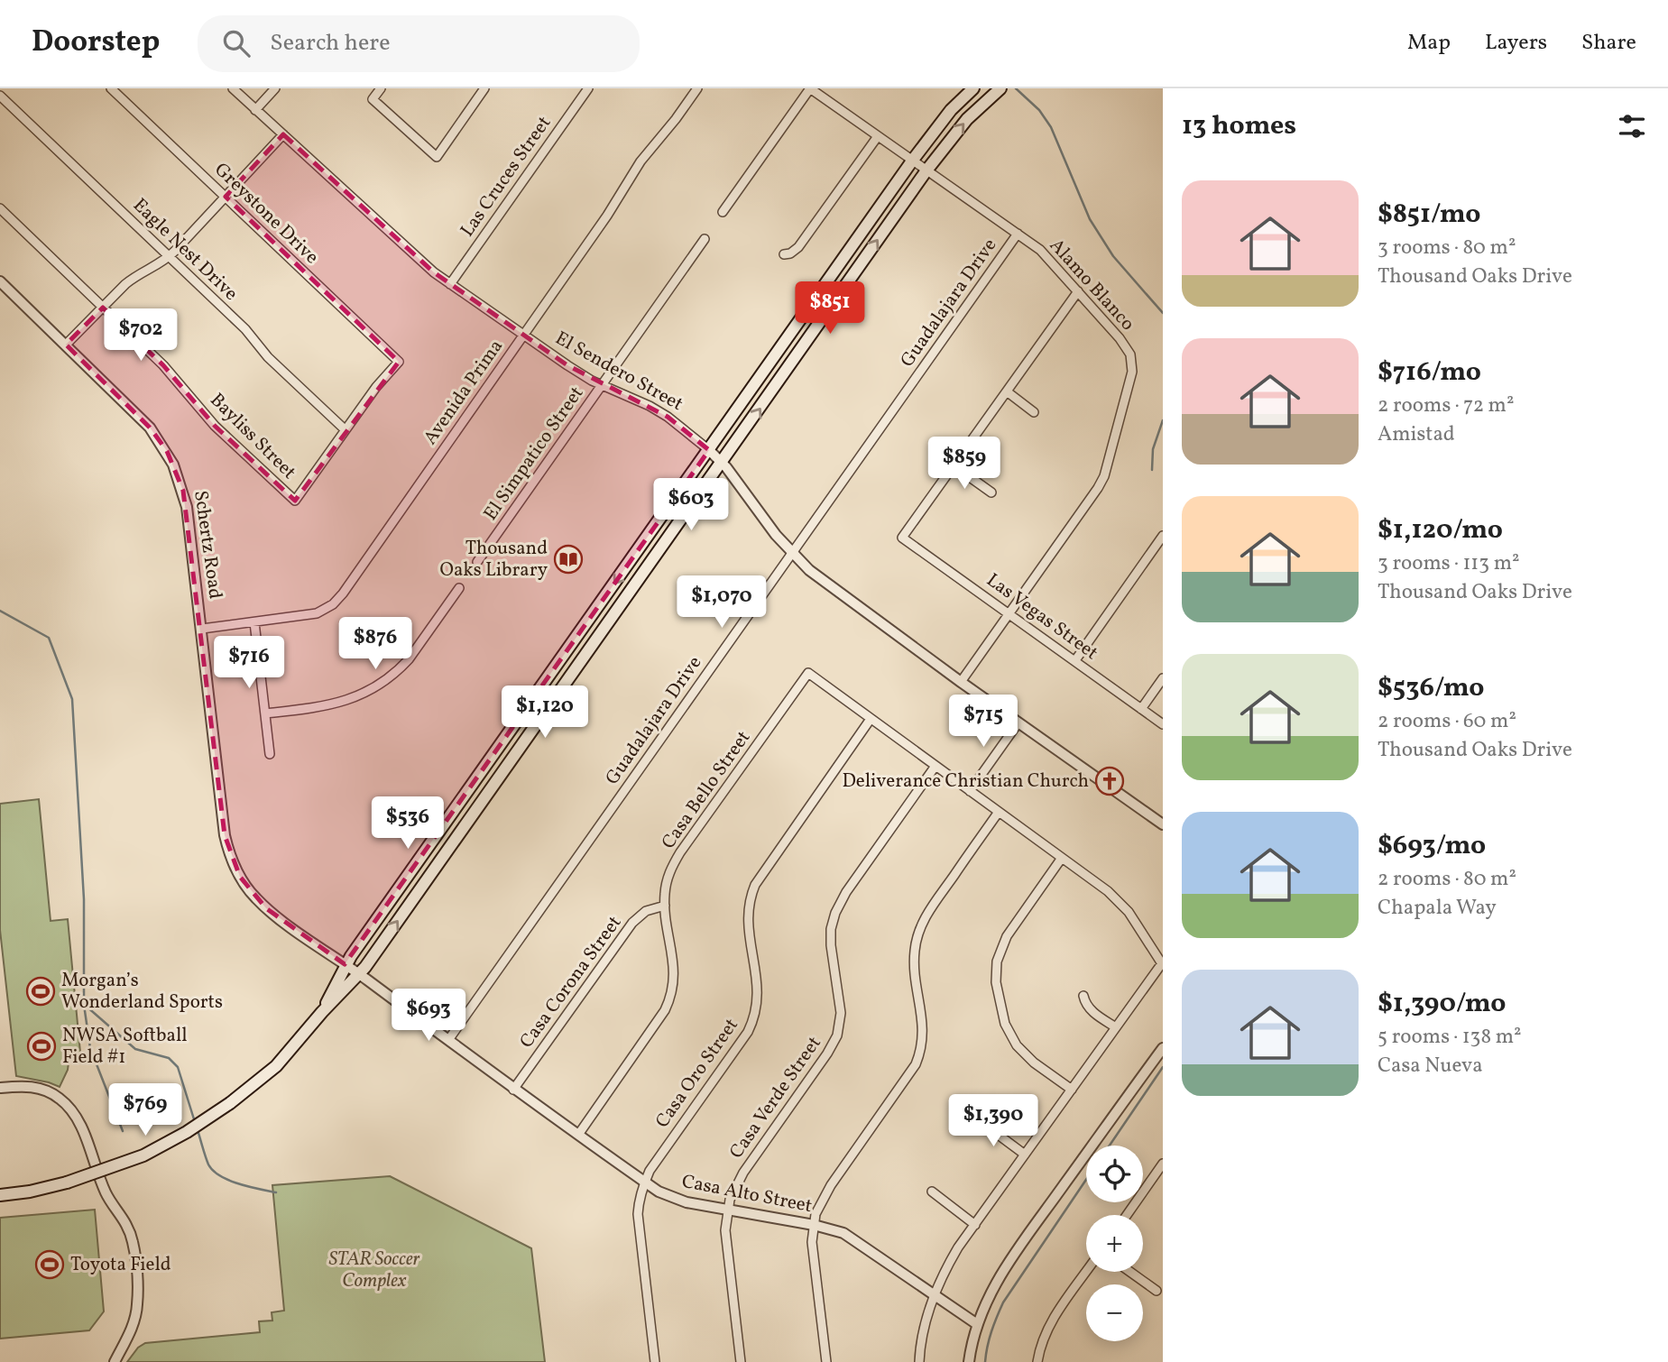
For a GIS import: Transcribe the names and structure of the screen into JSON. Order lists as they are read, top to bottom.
{
  "streets": {
    "street": [
      "Las Cruces Street",
      "Greystone Drive",
      "Eagle Nest Drive",
      "Alamo Blanco",
      "Guadalajara Drive",
      "El Sendero Street",
      "Avenida Prima",
      "Bayliss Street",
      "El Simpatico Street",
      "Schertz Road",
      "Las Vegas Street",
      "Casa Bello Street",
      "Casa Corona Street",
      "Casa Oro Street",
      "Casa Verde Street",
      "Casa Alto Street"
    ]
  },
  "crossings": [
    ["Las Cruces Street", "El Sendero Street"],
    ["Greystone Drive", "Eagle Nest Drive"],
    ["Greystone Drive", "Bayliss Street"],
    ["Eagle Nest Drive", "Bayliss Street"],
    ["Alamo Blanco", "Guadalajara Drive"],
    ["Alamo Blanco", "El Sendero Street"],
    ["Alamo Blanco", "Las Vegas Street"],
    ["Guadalajara Drive", "El Sendero Street"],
    ["Guadalajara Drive", "Schertz Road"],
    ["Guadalajara Drive", "Casa Alto Street"],
    ["El Sendero Street", "Avenida Prima"],
    ["El Sendero Street", "El Simpatico Street"],
    ["Avenida Prima", "Schertz Road"],
    ["Schertz Road", "Casa Alto Street"],
    ["Casa Bello Street", "Casa Corona Street"],
    ["Casa Bello Street", "Casa Oro Street"],
    ["Casa Bello Street", "Casa Alto Street"],
    ["Casa Corona Street", "Casa Alto Street"],
    ["Casa Oro Street", "Casa Alto Street"],
    ["Casa Verde Street", "Casa Alto Street"]
  ],
  "parks": ["STAR Soccer Complex"],
  "places": {
    "library": ["Thousand Oaks Library"],
    "church": ["Deliverance Christian Church"],
    "sports": ["Morgan’s Wonderland Sports", "NWSA Softball Field #1", "Toyota Field"]
  },
  "page": {
    "header": "Doorstep",
    "search": "Search here",
    "nav": ["Map", "Layers", "Share"],
    "heading": "13 homes",
    "list": [
      {
        "name": "$851/mo",
        "note": "3 rooms · 80 m² · Thousand Oaks Drive"
      },
      {
        "name": "$716/mo",
        "note": "2 rooms · 72 m² · Amistad"
      },
      {
        "name": "$1,120/mo",
        "note": "3 rooms · 113 m² · Thousand Oaks Drive"
      },
      {
        "name": "$536/mo",
        "note": "2 rooms · 60 m² · Thousand Oaks Drive"
      },
      {
        "name": "$693/mo",
        "note": "2 rooms · 80 m² · Chapala Way"
      },
      {
        "name": "$1,390/mo",
        "note": "5 rooms · 138 m² · Casa Nueva"
      }
    ],
    "price": [
      "$851",
      "$702",
      "$859",
      "$603",
      "$1,070",
      "$876",
      "$716",
      "$1,120",
      "$715",
      "$536",
      "$693",
      "$769",
      "$1,390"
    ],
    "map_buttons": ["+", "−"]
  }
}
